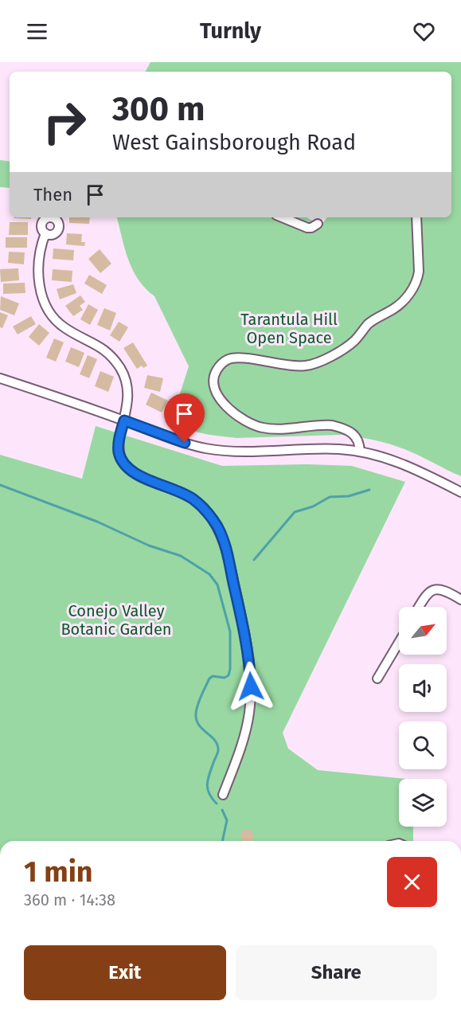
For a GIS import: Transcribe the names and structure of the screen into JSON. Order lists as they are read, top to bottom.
{
  "parks": ["Tarantula Hill Open Space", "Conejo Valley Botanic Garden"],
  "north": "top right",
  "page": {
    "header": "Turnly",
    "turn": ["300 m", "West Gainsborough Road"],
    "then": "Then",
    "heading": ["1 min", "360 m · 14:38"],
    "buttons": ["Exit", "Share"]
  }
}
